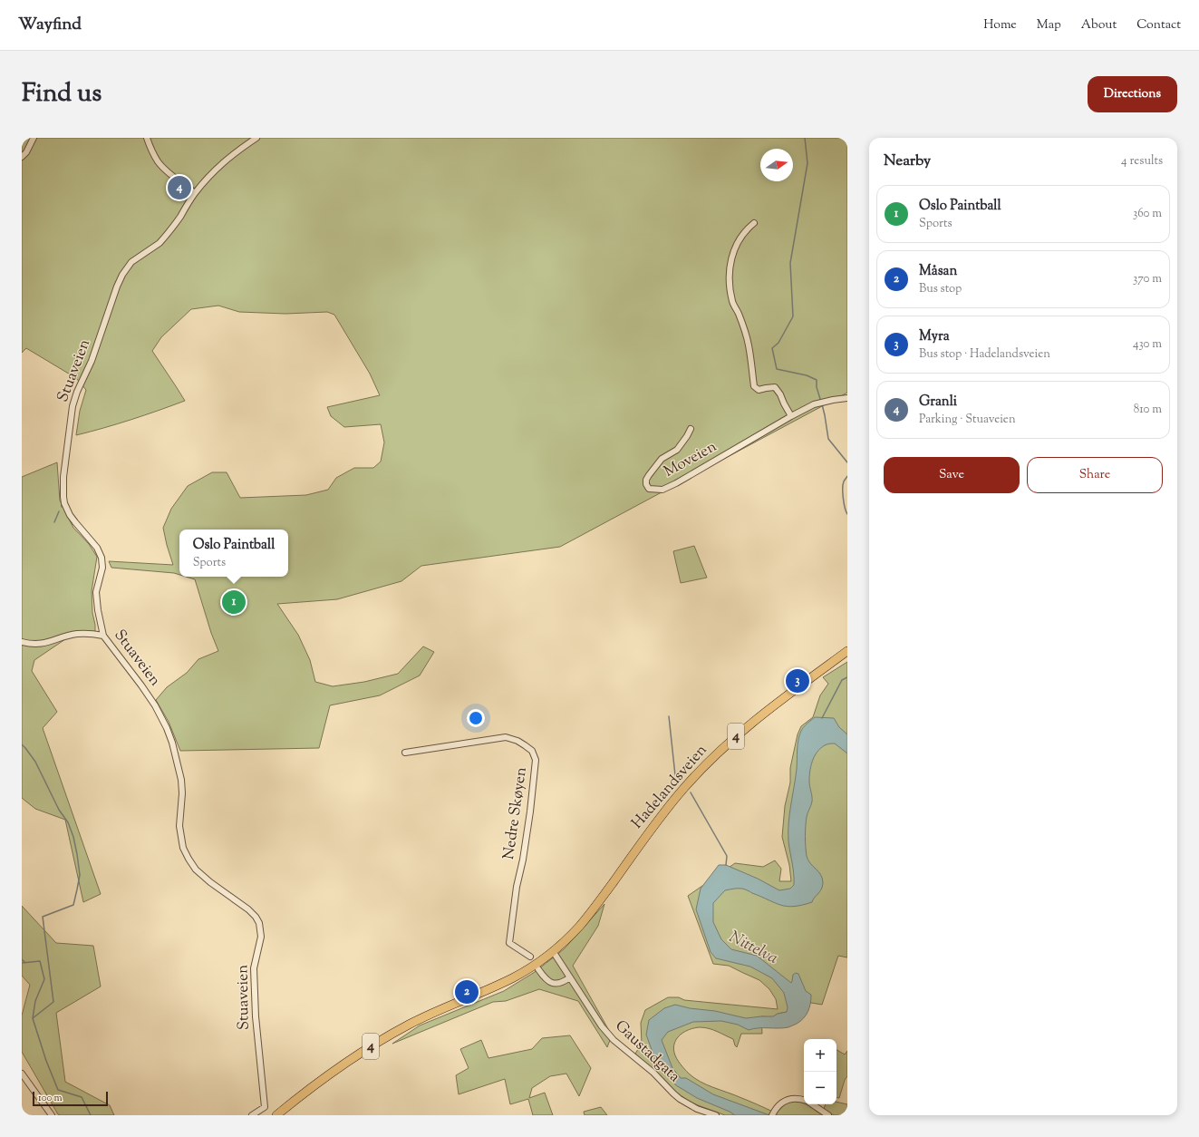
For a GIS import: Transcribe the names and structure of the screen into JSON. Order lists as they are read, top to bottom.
{
  "streets": {
    "highway": ["4", "Hadelandsveien"],
    "street": [
      "Stuaveien",
      "Moveien",
      "Nedre Skøyen",
      "Gaustadgata"
    ]
  },
  "crossings": [
    ["4", "Hadelandsveien"],
    ["4", "Gaustadgata"],
    ["Hadelandsveien", "Gaustadgata"]
  ],
  "water": ["Nittelva"],
  "scale_bar": "100 m",
  "north": "right",
  "page": {
    "header": "Wayfind",
    "nav": [
      "Home",
      "Map",
      "About",
      "Contact"
    ],
    "title": "Find us",
    "buttons": [
      "Directions",
      ["Save", "Share"]
    ],
    "heading": ["Nearby", "4 results"],
    "pins": [
      "4",
      "1",
      "3",
      "2"
    ],
    "list": [
      {
        "mark": "1",
        "name": "Oslo Paintball",
        "note": "Sports",
        "value": "360 m"
      },
      {
        "mark": "2",
        "name": "Måsan",
        "note": "Bus stop",
        "value": "370 m"
      },
      {
        "mark": "3",
        "name": "Myra",
        "note": "Bus stop · Hadelandsveien",
        "value": "430 m"
      },
      {
        "mark": "4",
        "name": "Granli",
        "note": "Parking · Stuaveien",
        "value": "810 m"
      }
    ],
    "popup": ["Oslo Paintball", "Sports"],
    "map_buttons": ["+", "−"],
    "scale": "100 m"
  }
}
